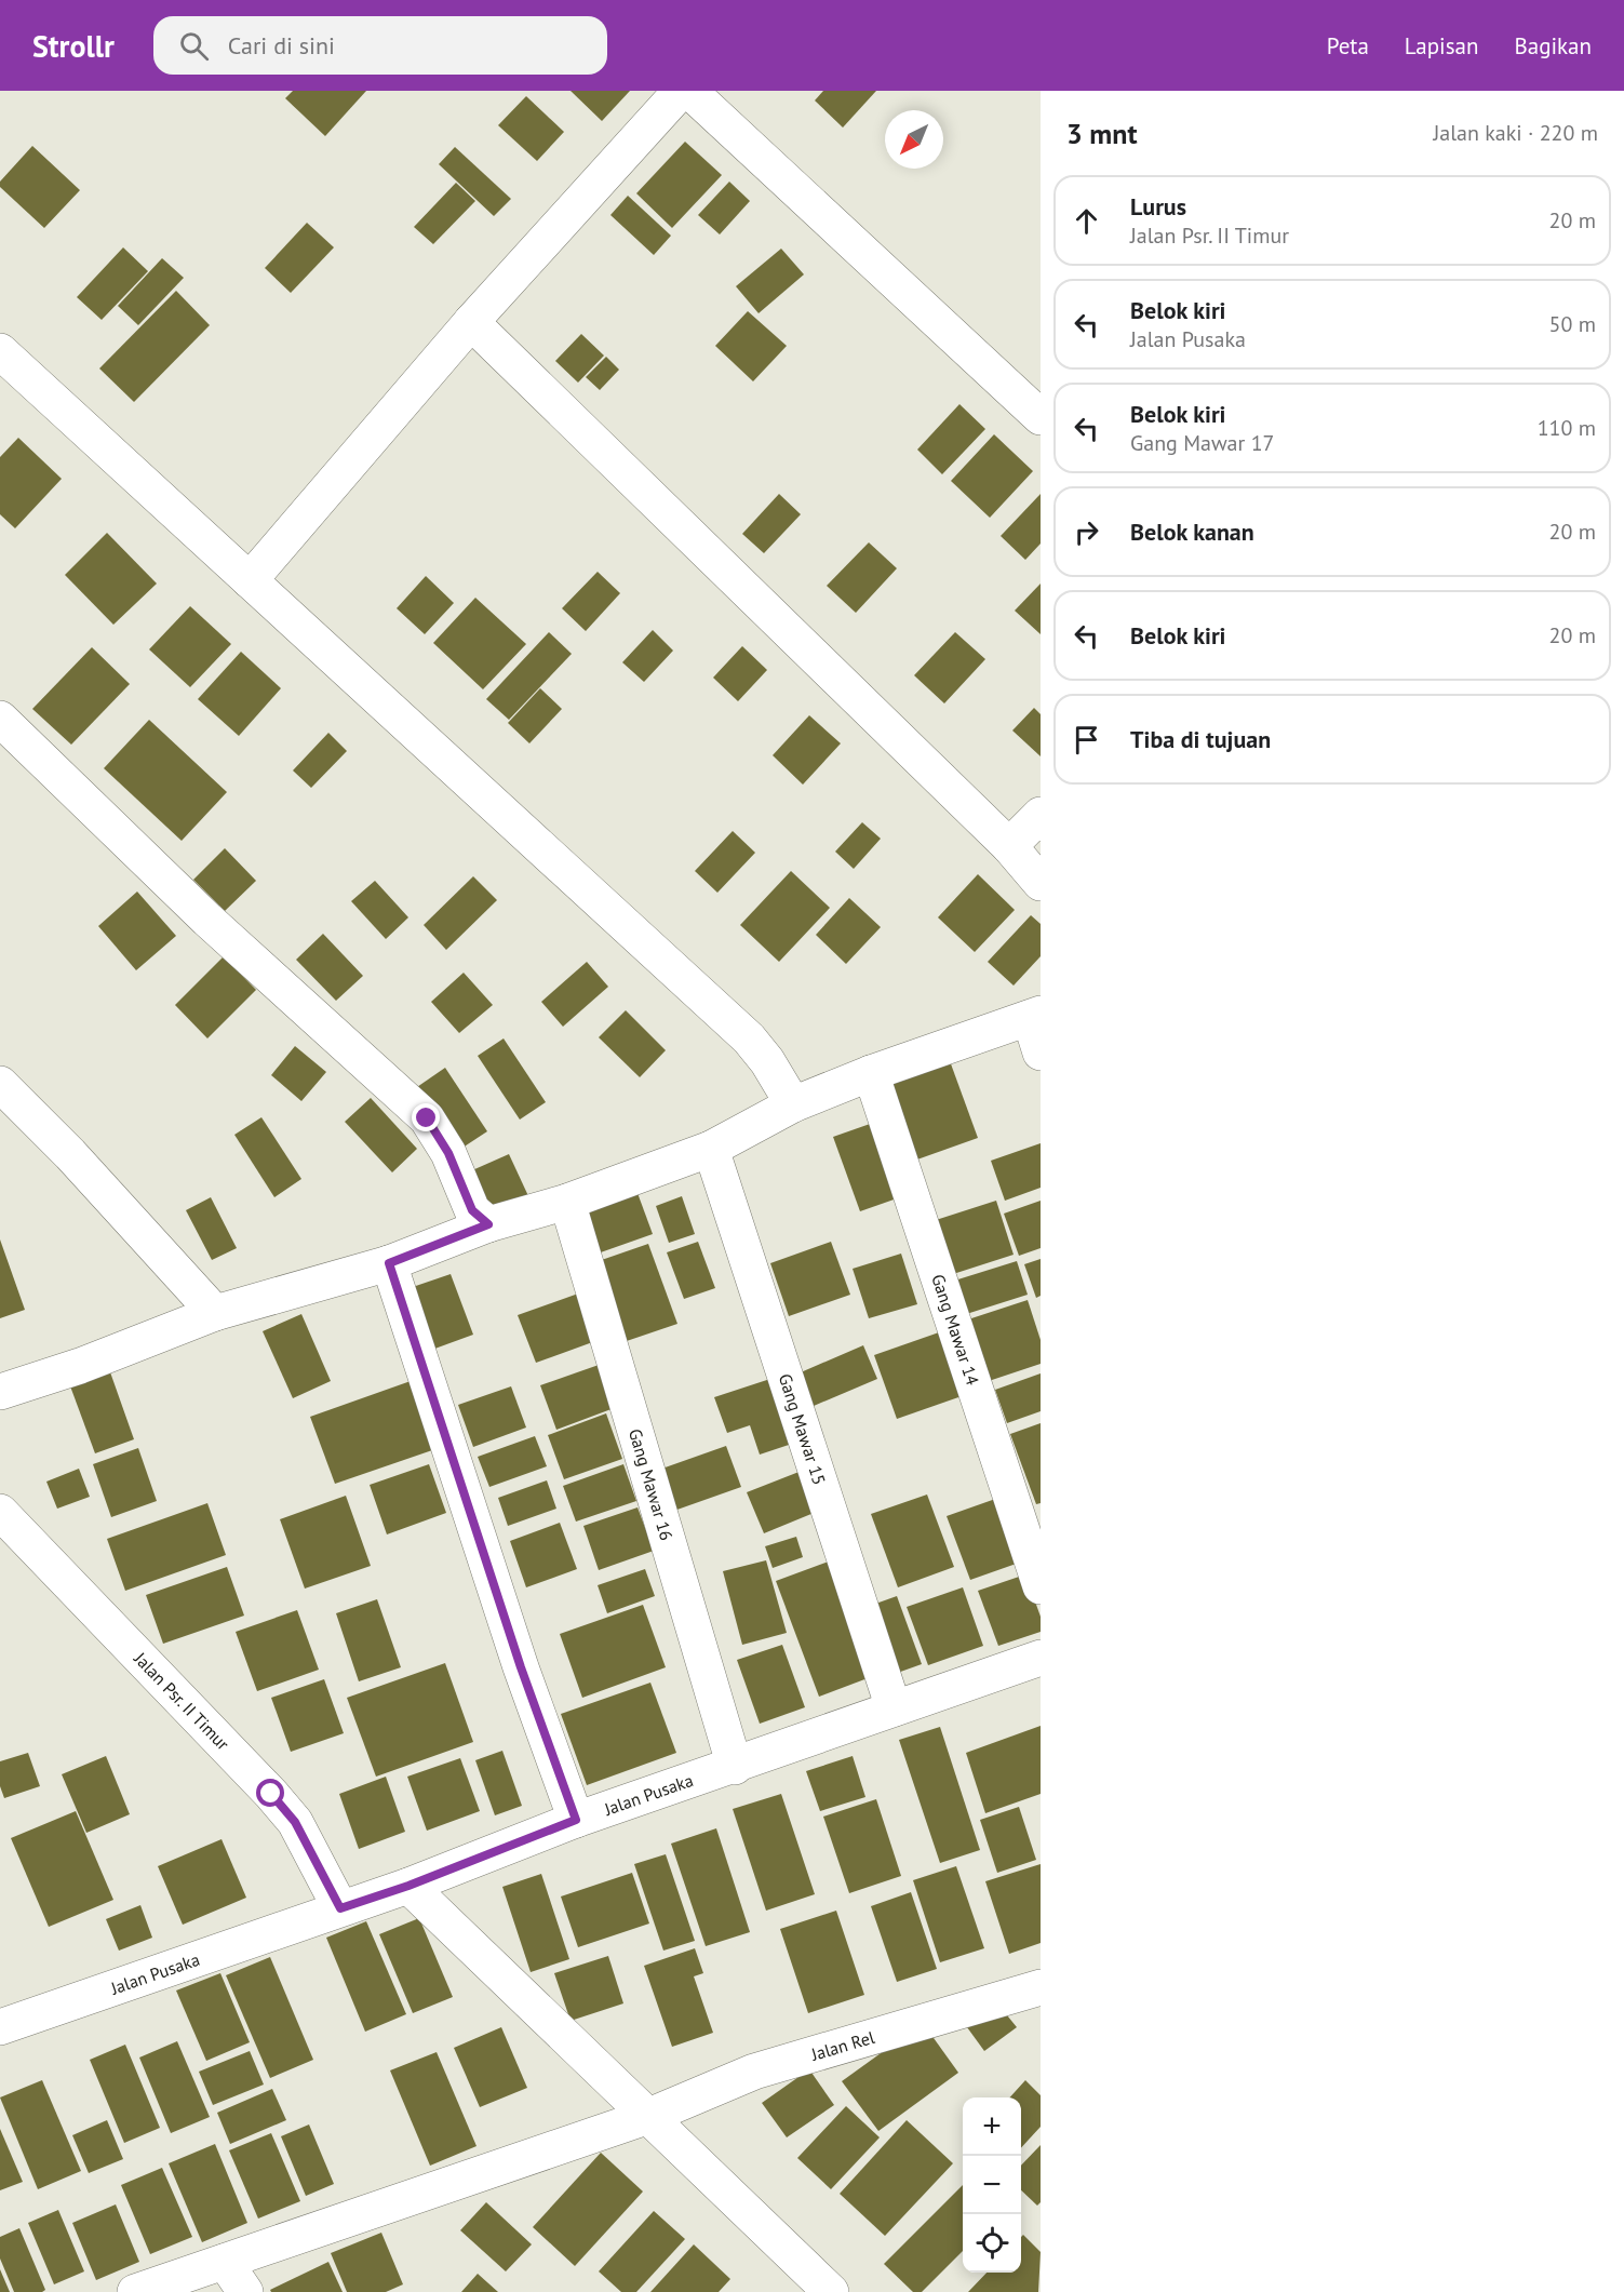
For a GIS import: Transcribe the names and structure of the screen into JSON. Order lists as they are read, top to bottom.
{
  "streets": {
    "street": [
      "Gang Mawar 14",
      "Gang Mawar 15",
      "Gang Mawar 16",
      "Jalan Psr. II Timur",
      "Jalan Pusaka",
      "Jalan Rel"
    ]
  },
  "crossings": [
    ["Gang Mawar 15", "Jalan Pusaka"],
    ["Gang Mawar 16", "Jalan Pusaka"],
    ["Jalan Psr. II Timur", "Jalan Pusaka"]
  ],
  "north": "bottom left",
  "page": {
    "header": "Strollr",
    "search": "Cari di sini",
    "nav": ["Peta", "Lapisan", "Bagikan"],
    "heading": ["3 mnt", "Jalan kaki · 220 m"],
    "list": [
      ["Lurus", "Jalan Psr. II Timur", "20 m"],
      ["Belok kiri", "Jalan Pusaka", "50 m"],
      ["Belok kiri", "Gang Mawar 17", "110 m"],
      ["Belok kanan", "20 m"],
      ["Belok kiri", "20 m"],
      "Tiba di tujuan"
    ],
    "map_buttons": ["+", "−"]
  }
}
